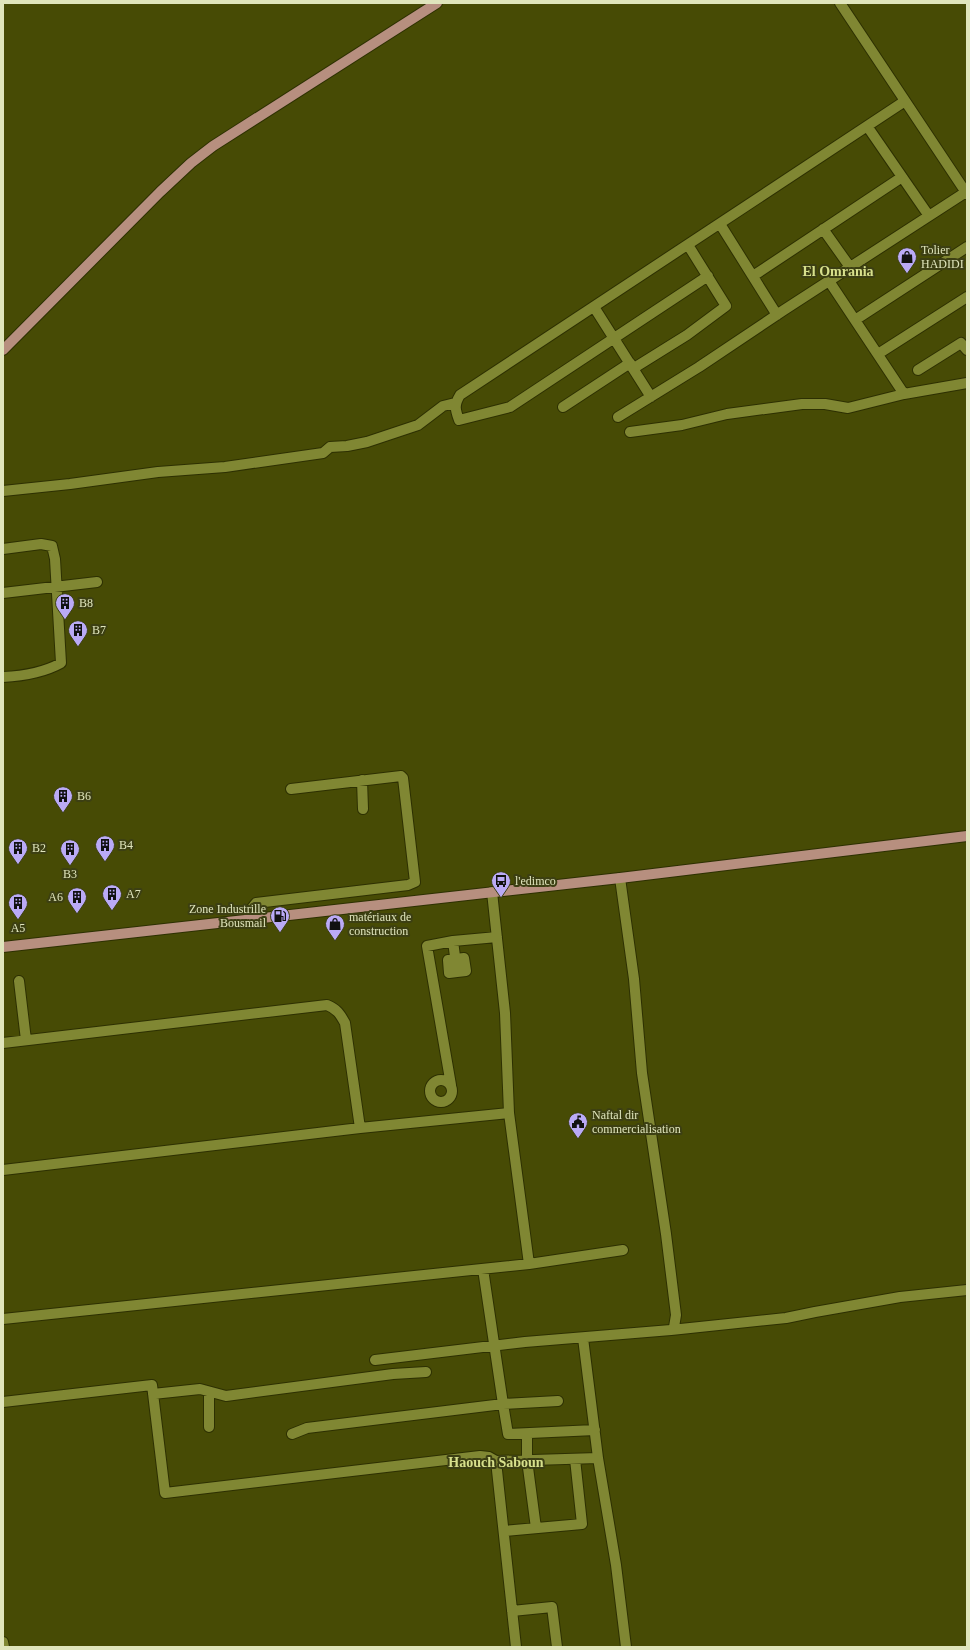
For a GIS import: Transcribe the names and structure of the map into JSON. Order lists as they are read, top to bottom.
{
  "districts": ["El Omrania", "Haouch Saboun"],
  "places": {
    "shop": ["Tolier HADIDI", "matériaux de construction"],
    "building": [
      "B8",
      "B7",
      "B6",
      "B4",
      "B2",
      "B3",
      "A7",
      "A6",
      "A5"
    ],
    "bus stop": ["l'edimco"],
    "fuel station": ["Zone Industrille Bousmail"],
    "public building": ["Naftal dir commercialisation"]
  }
}
